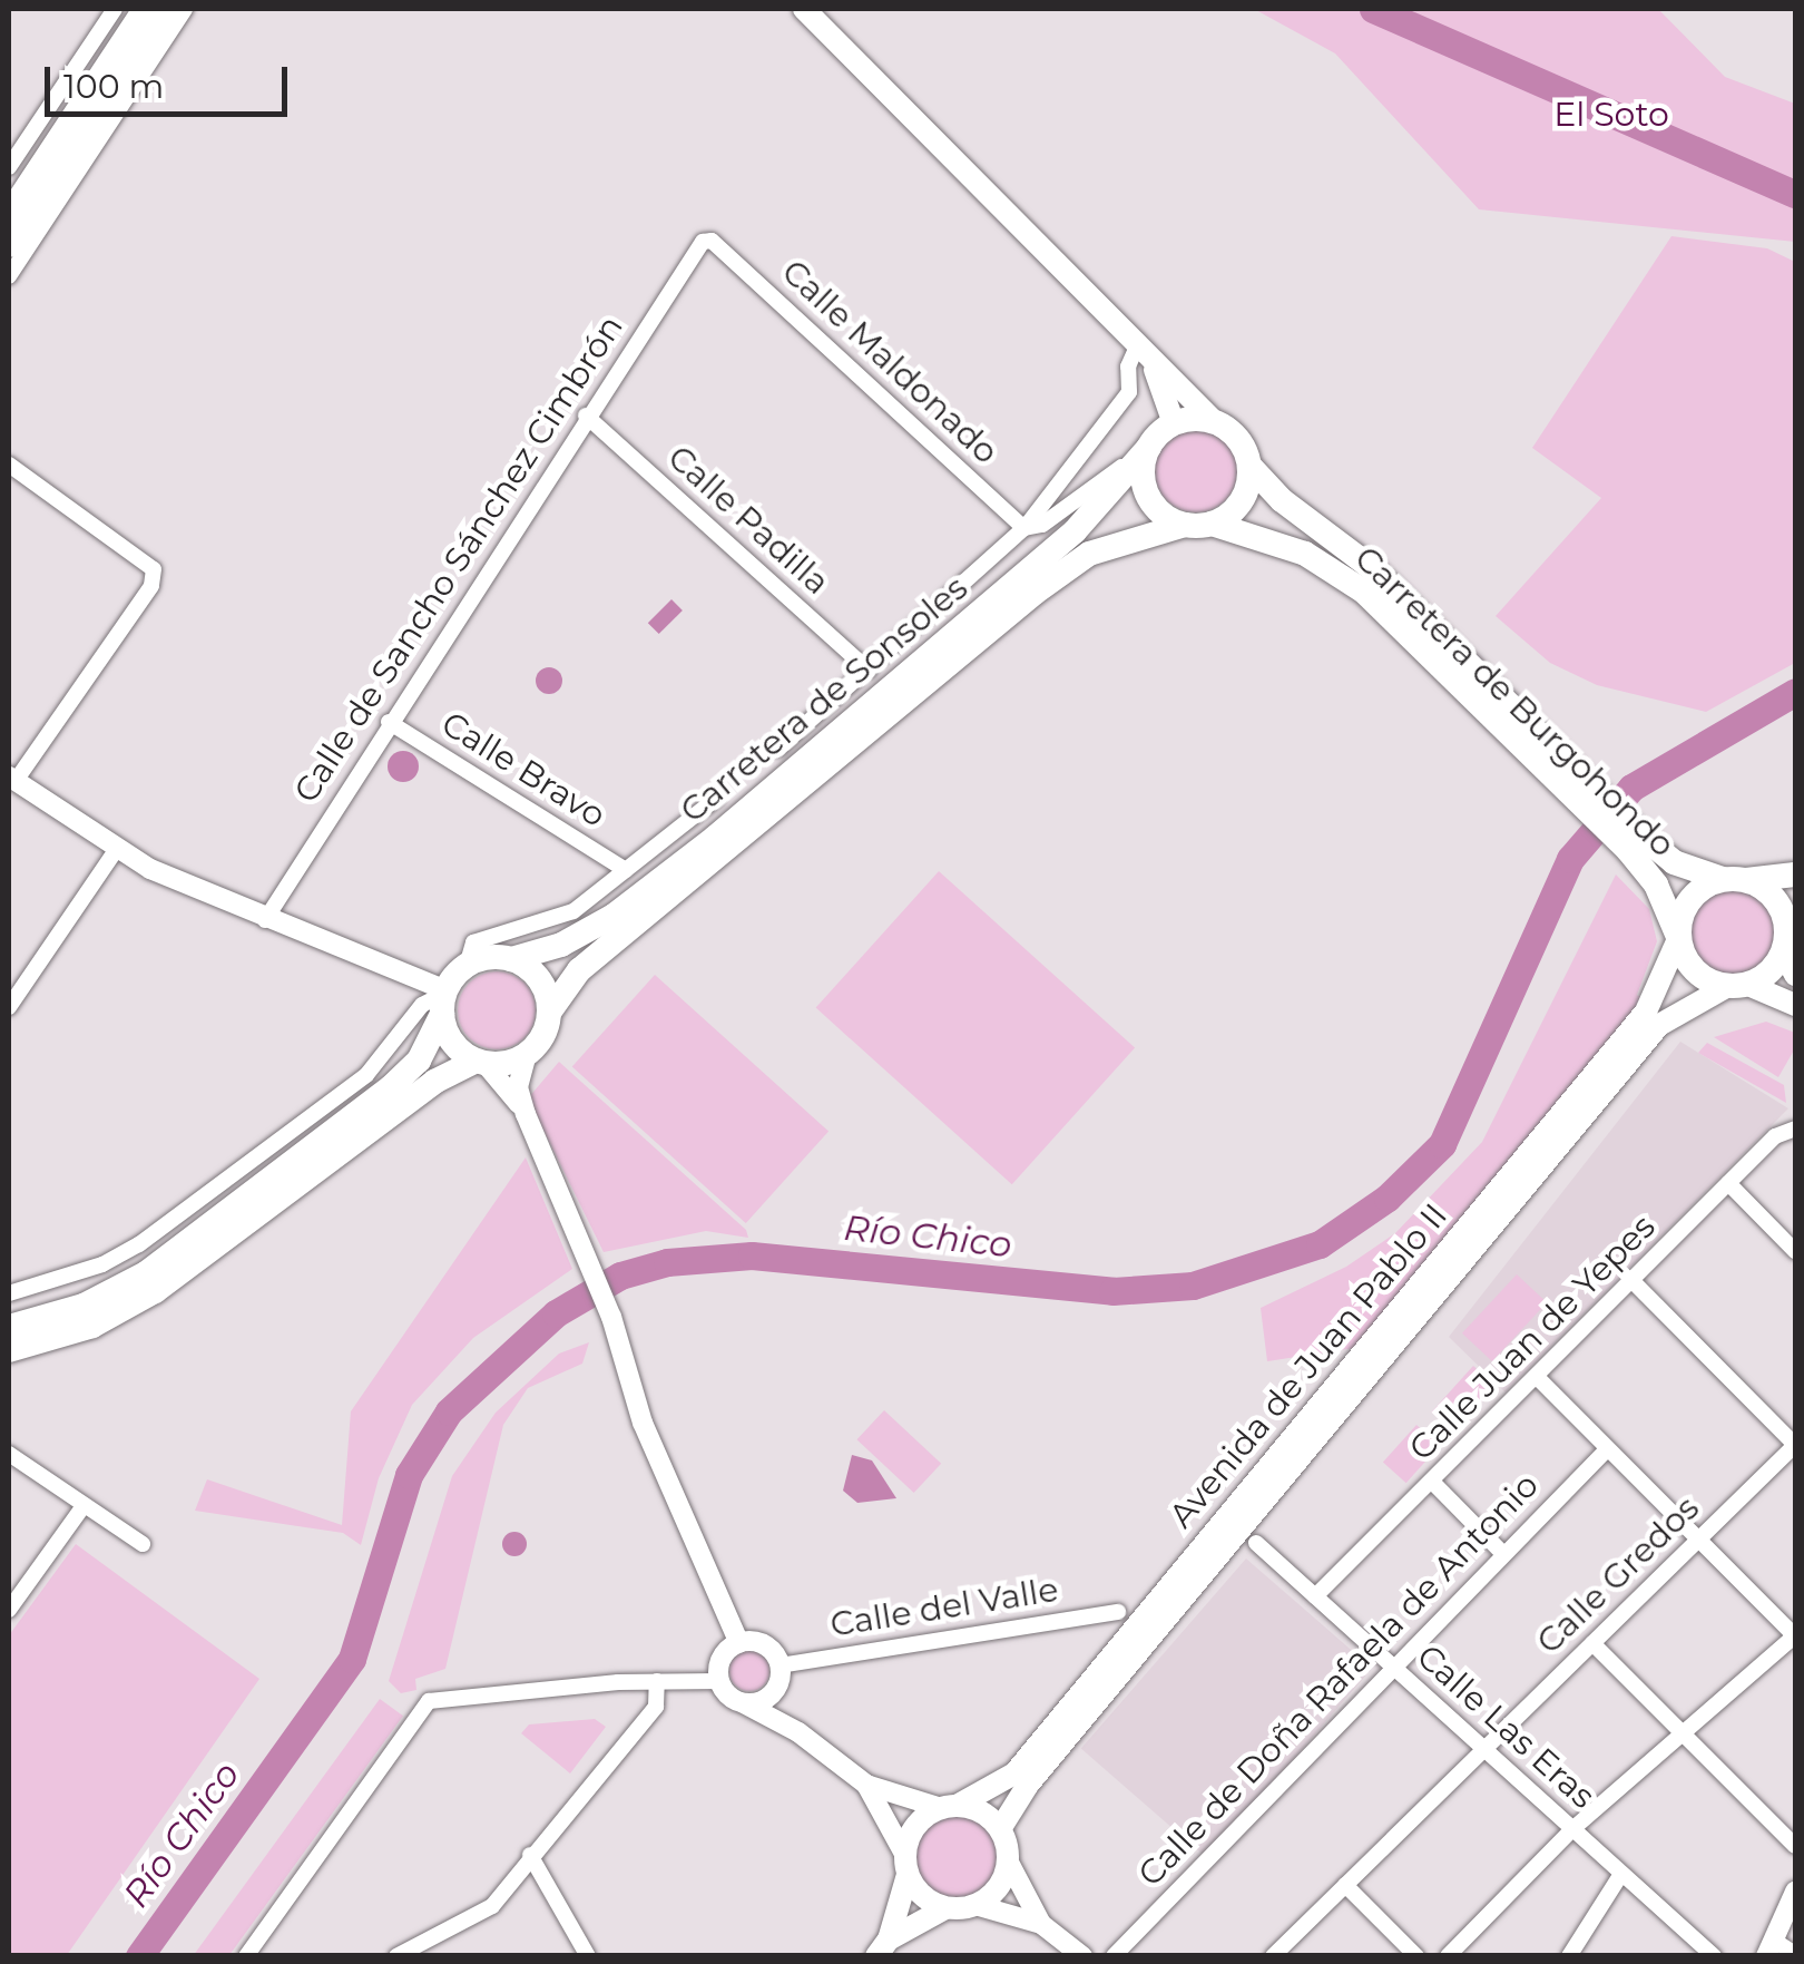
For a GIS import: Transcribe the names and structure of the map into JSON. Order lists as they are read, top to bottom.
{
  "streets": {
    "highway": ["Carretera de Sonsoles", "Carretera de Burgohondo"],
    "main road": ["Avenida de Juan Pablo II"],
    "street": [
      "Calle Maldonado",
      "Calle Padilla",
      "Calle de Sancho Sánchez Cimbrón",
      "Calle Bravo",
      "Calle Juan de Yepes",
      "Calle Gredos",
      "Calle del Valle",
      "Calle de Doña Rafaela de Antonio",
      "Calle Las Eras"
    ]
  },
  "crossings": [
    ["Calle Maldonado", "Calle de Sancho Sánchez Cimbrón"],
    ["Calle Padilla", "Calle de Sancho Sánchez Cimbrón"],
    ["Calle de Sancho Sánchez Cimbrón", "Calle Bravo"],
    ["Carretera de Sonsoles", "Carretera de Burgohondo"],
    ["Carretera de Burgohondo", "Avenida de Juan Pablo II"],
    ["Calle Juan de Yepes", "Calle Las Eras"],
    ["Calle Gredos", "Calle Las Eras"],
    ["Calle de Doña Rafaela de Antonio", "Calle Las Eras"]
  ],
  "water": ["Río Chico"],
  "parks": ["El Soto"],
  "scale_bar": "100 m"
}
